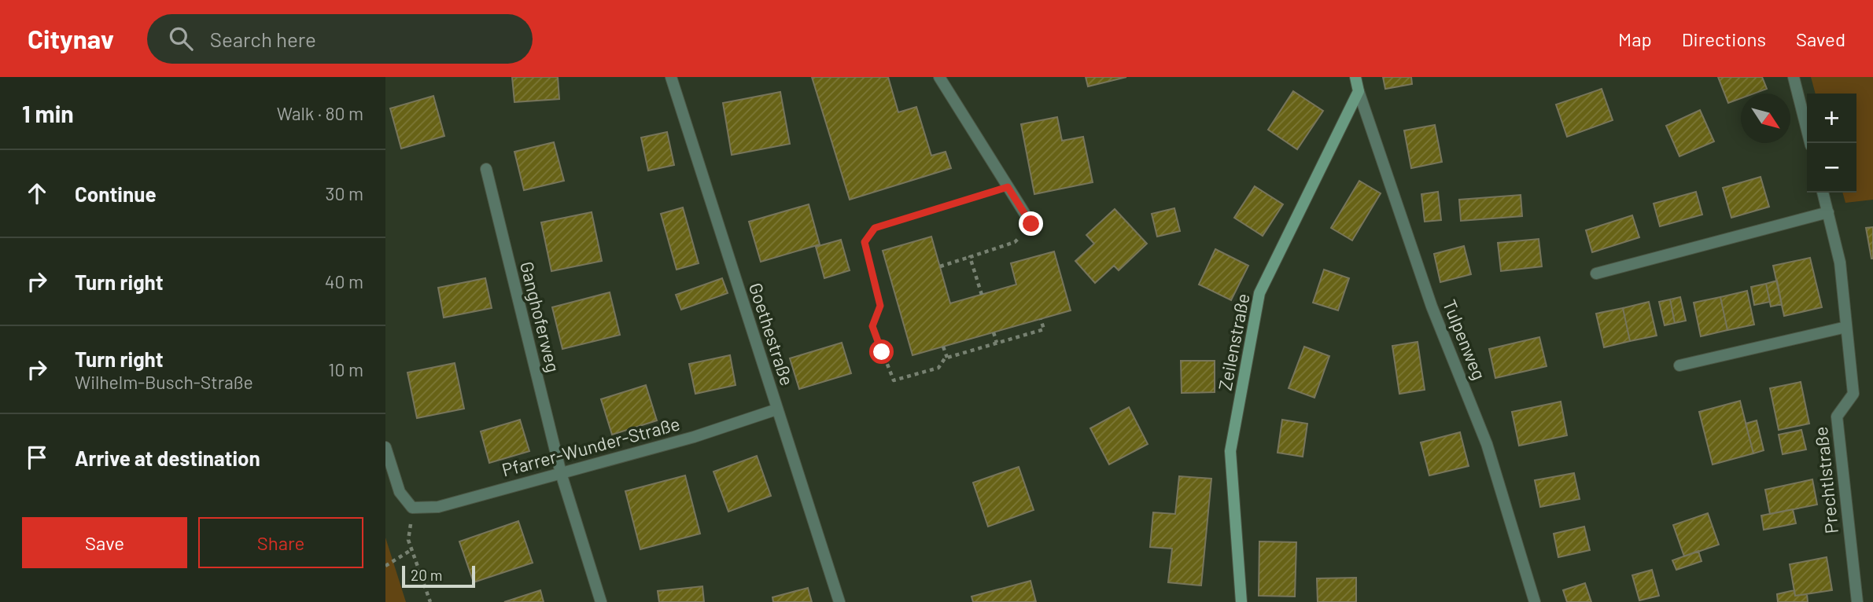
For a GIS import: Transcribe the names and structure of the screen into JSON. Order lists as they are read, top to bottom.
{
  "streets": {
    "street": [
      "Ganghoferweg",
      "Goethestraße",
      "Tulpenweg",
      "Zeilenstraße",
      "Pfarrer-Wunder-Straße",
      "Prechtlstraße"
    ]
  },
  "crossings": [
    ["Ganghoferweg", "Pfarrer-Wunder-Straße"],
    ["Goethestraße", "Pfarrer-Wunder-Straße"],
    ["Tulpenweg", "Zeilenstraße"]
  ],
  "scale_bar": "20 m",
  "north": "bottom right",
  "page": {
    "header": "Citynav",
    "search": "Search here",
    "nav": ["Map", "Directions", "Saved"],
    "heading": ["1 min", "Walk · 80 m"],
    "map_buttons": ["+", "−"],
    "list": [
      ["Continue", "30 m"],
      ["Turn right", "40 m"],
      ["Turn right", "Wilhelm-Busch-Straße", "10 m"],
      "Arrive at destination"
    ],
    "buttons": ["Save", "Share"],
    "scale": "20 m"
  }
}
